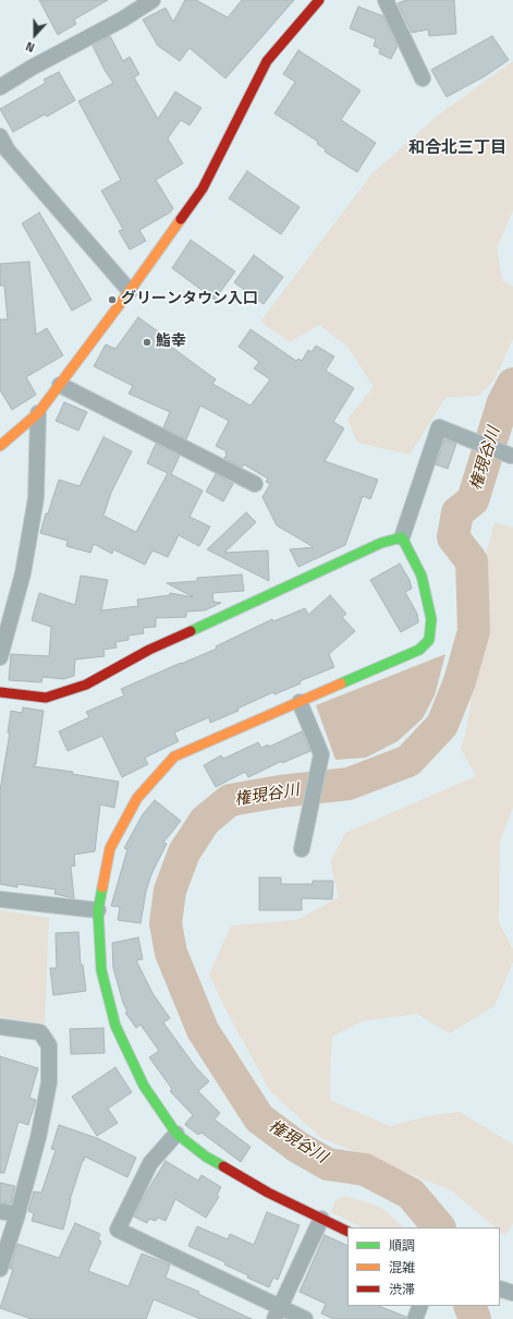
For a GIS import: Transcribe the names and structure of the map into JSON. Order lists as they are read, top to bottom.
{
  "districts": ["和合北三丁目"],
  "water": ["権現谷川"],
  "places": ["グリーンタウン入口", "鮨幸"],
  "legend": ["順調", "混雑", "渋滞"],
  "north": "bottom"
}
